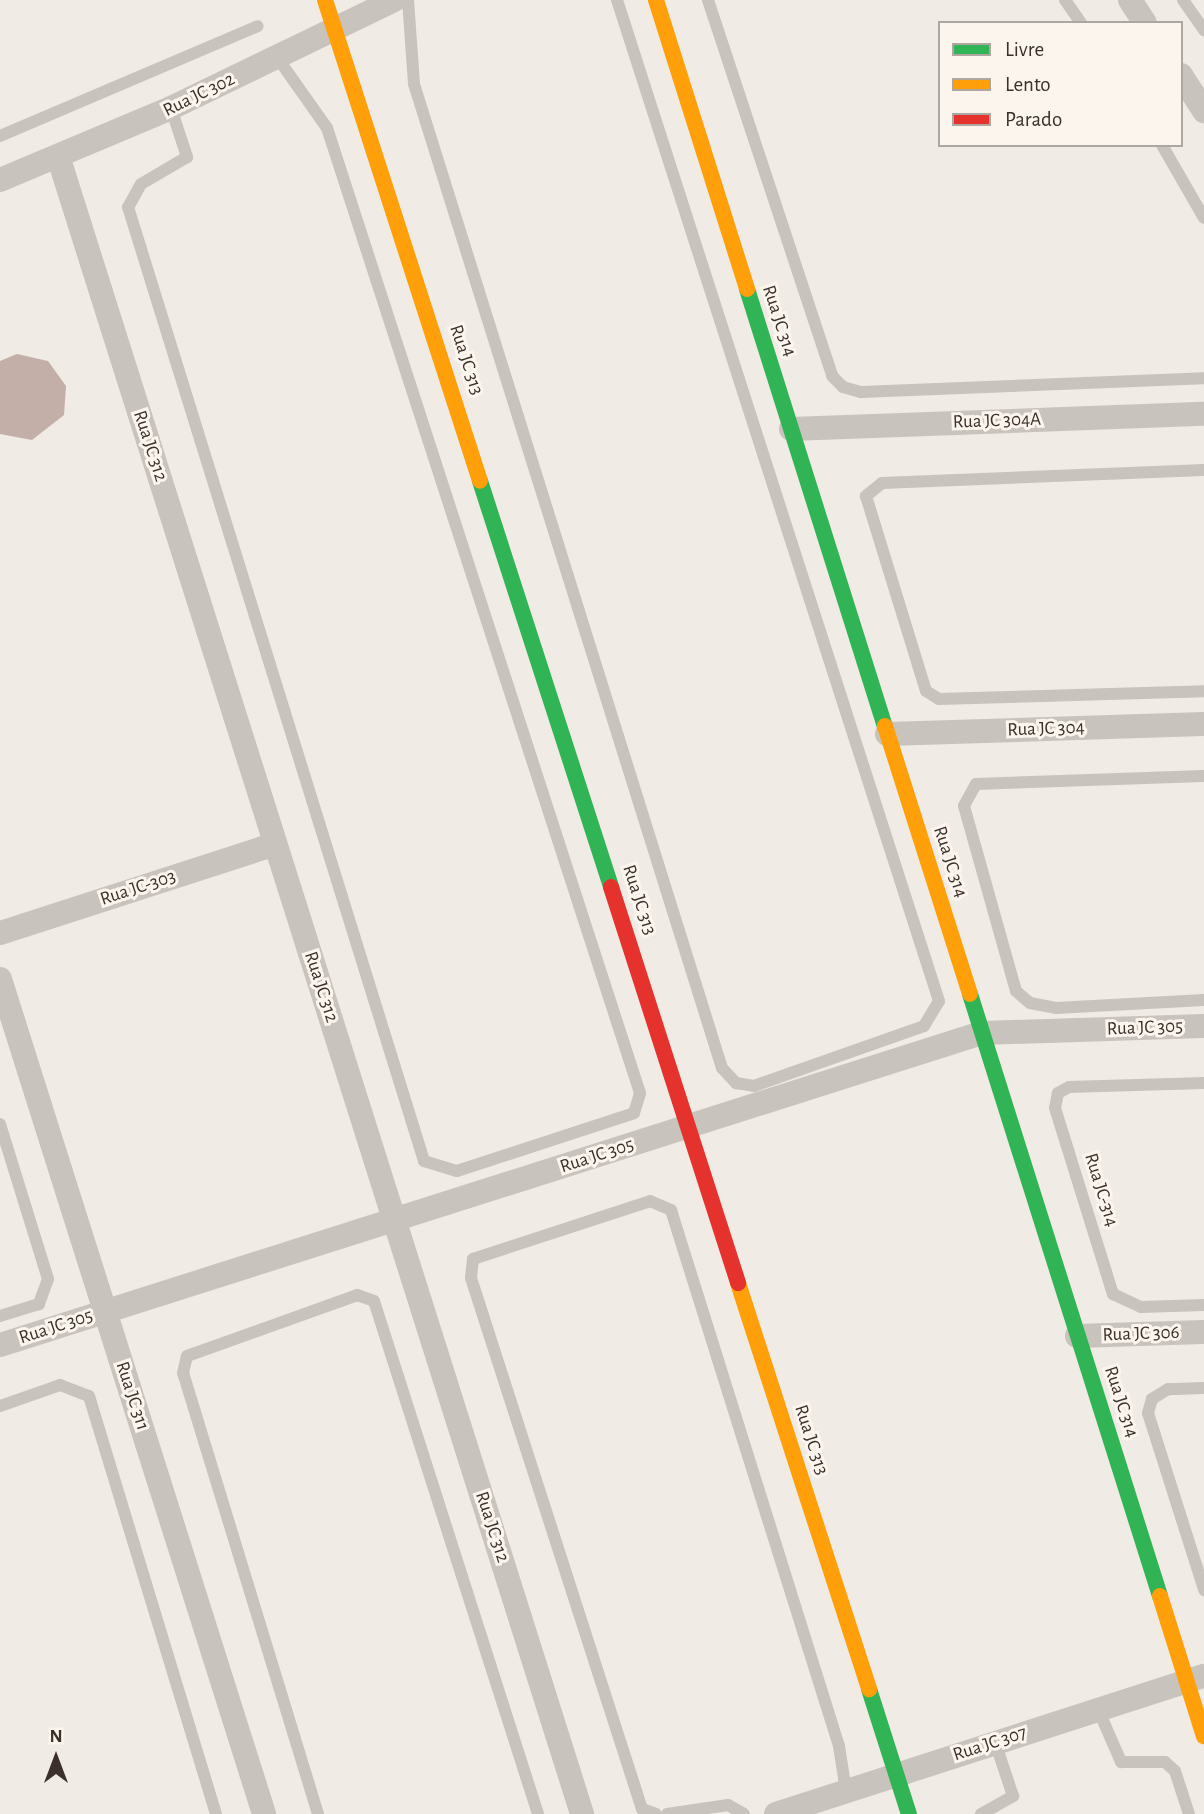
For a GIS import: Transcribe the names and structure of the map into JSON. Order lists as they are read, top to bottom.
{
  "streets": {
    "street": [
      "Rua JC 302",
      "Rua JC 314",
      "Rua JC 313",
      "Rua JC 304A",
      "Rua JC 312",
      "Rua JC 304",
      "Rua JC-303",
      "Rua JC 305",
      "Rua JC 306",
      "Rua JC 311",
      "Rua JC 307"
    ],
    "lane": ["Rua JC-314"]
  },
  "crossings": [
    ["Rua JC 302", "Rua JC 313"],
    ["Rua JC 302", "Rua JC 312"],
    ["Rua JC 314", "Rua JC 304A"],
    ["Rua JC 314", "Rua JC 304"],
    ["Rua JC 314", "Rua JC 305"],
    ["Rua JC 314", "Rua JC 306"],
    ["Rua JC 314", "Rua JC 307"],
    ["Rua JC 313", "Rua JC 305"],
    ["Rua JC 313", "Rua JC 307"],
    ["Rua JC 312", "Rua JC-303"],
    ["Rua JC 312", "Rua JC 305"],
    ["Rua JC 305", "Rua JC 311"]
  ],
  "legend": ["Livre", "Lento", "Parado"],
  "north": "top"
}
